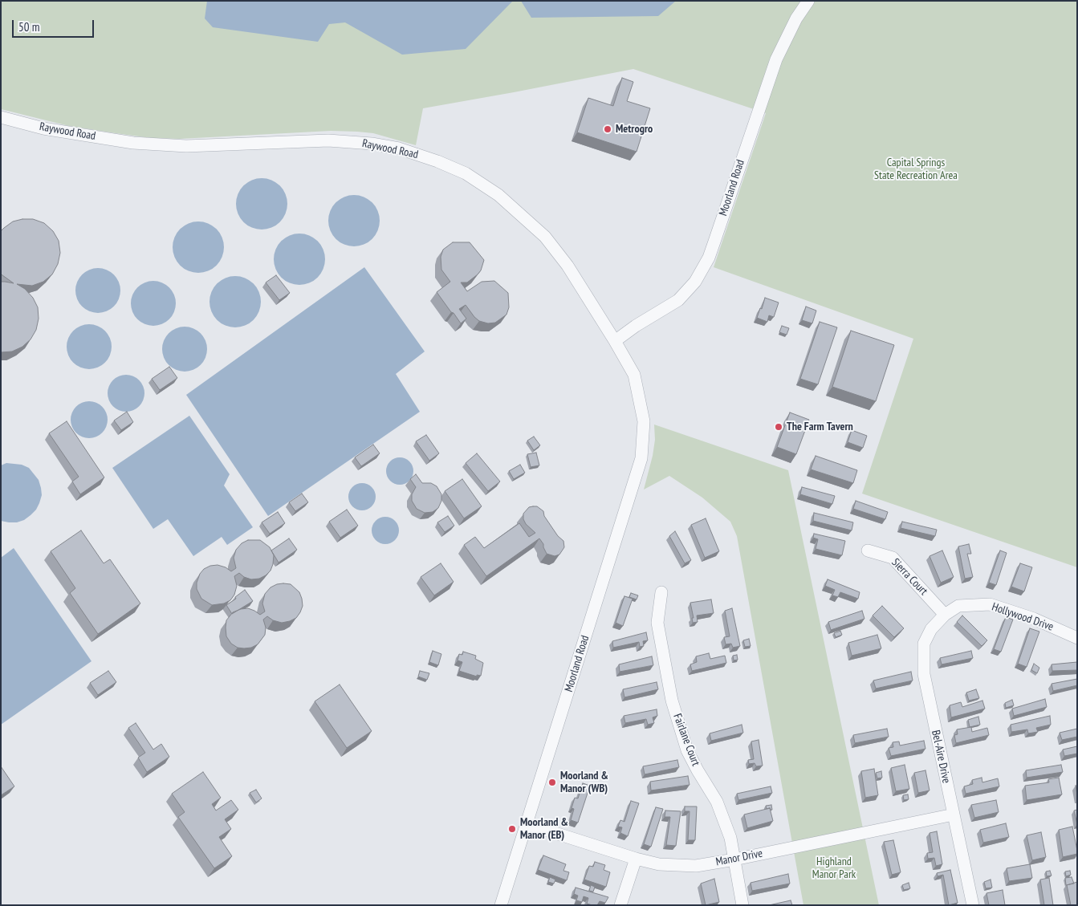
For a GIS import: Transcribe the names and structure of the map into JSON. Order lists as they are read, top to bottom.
{
  "streets": {
    "street": [
      "Raywood Road",
      "Moorland Road",
      "Sierra Court",
      "Hollywood Drive",
      "Fairlane Court",
      "Bel-Aire Drive",
      "Manor Drive"
    ]
  },
  "crossings": [
    ["Raywood Road", "Moorland Road"],
    ["Moorland Road", "Manor Drive"],
    ["Sierra Court", "Hollywood Drive"],
    ["Sierra Court", "Bel-Aire Drive"],
    ["Hollywood Drive", "Bel-Aire Drive"],
    ["Fairlane Court", "Manor Drive"],
    ["Bel-Aire Drive", "Manor Drive"]
  ],
  "parks": ["Capital Springs State Recreation Area", "Highland Manor Park"],
  "places": [
    "Metrogro",
    "The Farm Tavern",
    "Moorland & Manor (WB)",
    "Moorland & Manor (EB)"
  ],
  "scale_bar": "50 m"
}
